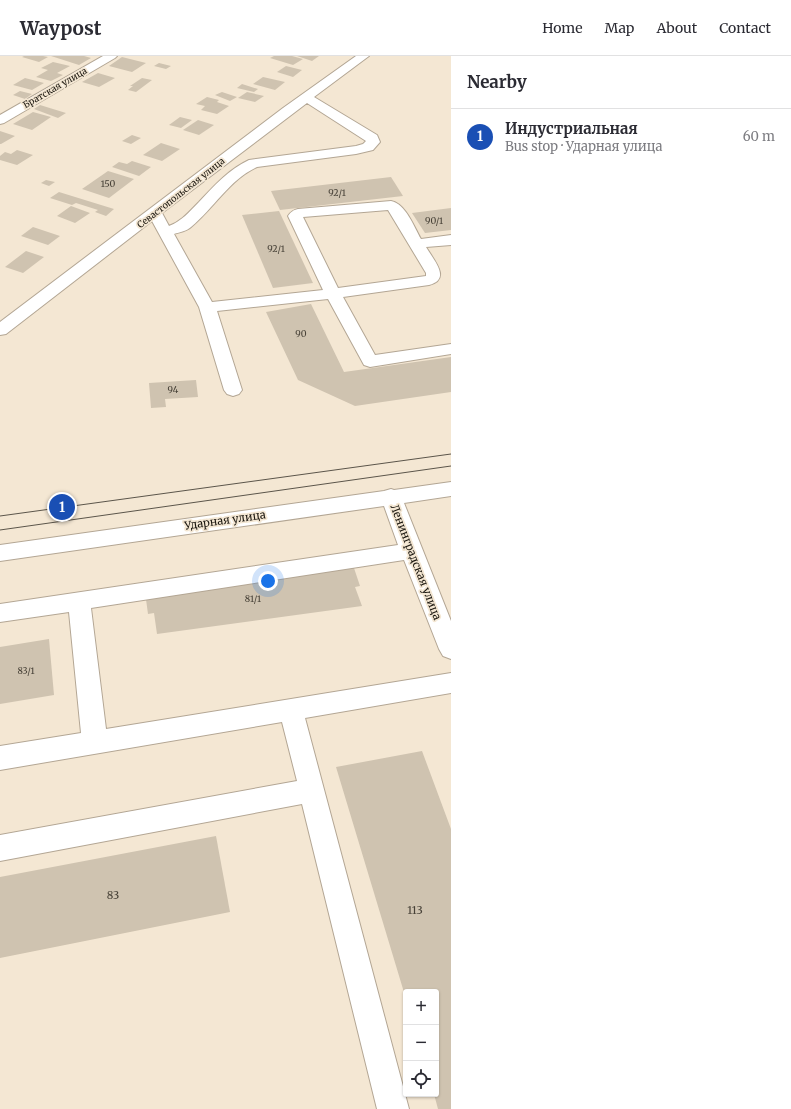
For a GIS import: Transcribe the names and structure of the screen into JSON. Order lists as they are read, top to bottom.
{
  "streets": {
    "street": [
      "Братская улица",
      "Севастопольская улица",
      "Ударная улица",
      "Ленинградская улица"
    ]
  },
  "crossings": [
    ["Ударная улица", "Ленинградская улица"]
  ],
  "house_numbers": [
    "150",
    "92/1",
    "90/1",
    "92/1",
    "90",
    "94",
    "81/1",
    "83/1",
    "83",
    "113"
  ],
  "page": {
    "header": "Waypost",
    "nav": [
      "Home",
      "Map",
      "About",
      "Contact"
    ],
    "heading": "Nearby",
    "list": [
      {
        "mark": "1",
        "name": "Индустриальная",
        "note": "Bus stop · Ударная улица",
        "value": "60 m"
      }
    ],
    "pins": "1",
    "map_buttons": ["+", "−"]
  }
}
